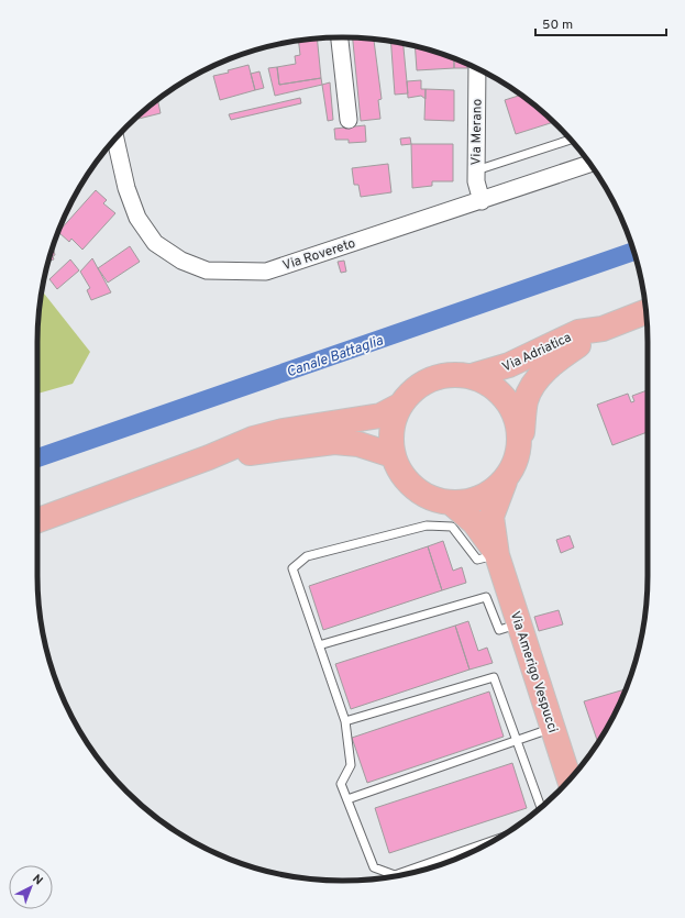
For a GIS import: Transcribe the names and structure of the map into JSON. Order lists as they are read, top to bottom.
{
  "streets": {
    "main road": ["Via Adriatica", "Via Amerigo Vespucci"],
    "street": ["Via Merano", "Via Rovereto"]
  },
  "crossings": [
    ["Via Merano", "Via Rovereto"],
    ["Via Adriatica", "Via Amerigo Vespucci"]
  ],
  "water": ["Canale Battaglia"],
  "scale_bar": "50 m",
  "north": "top right"
}
